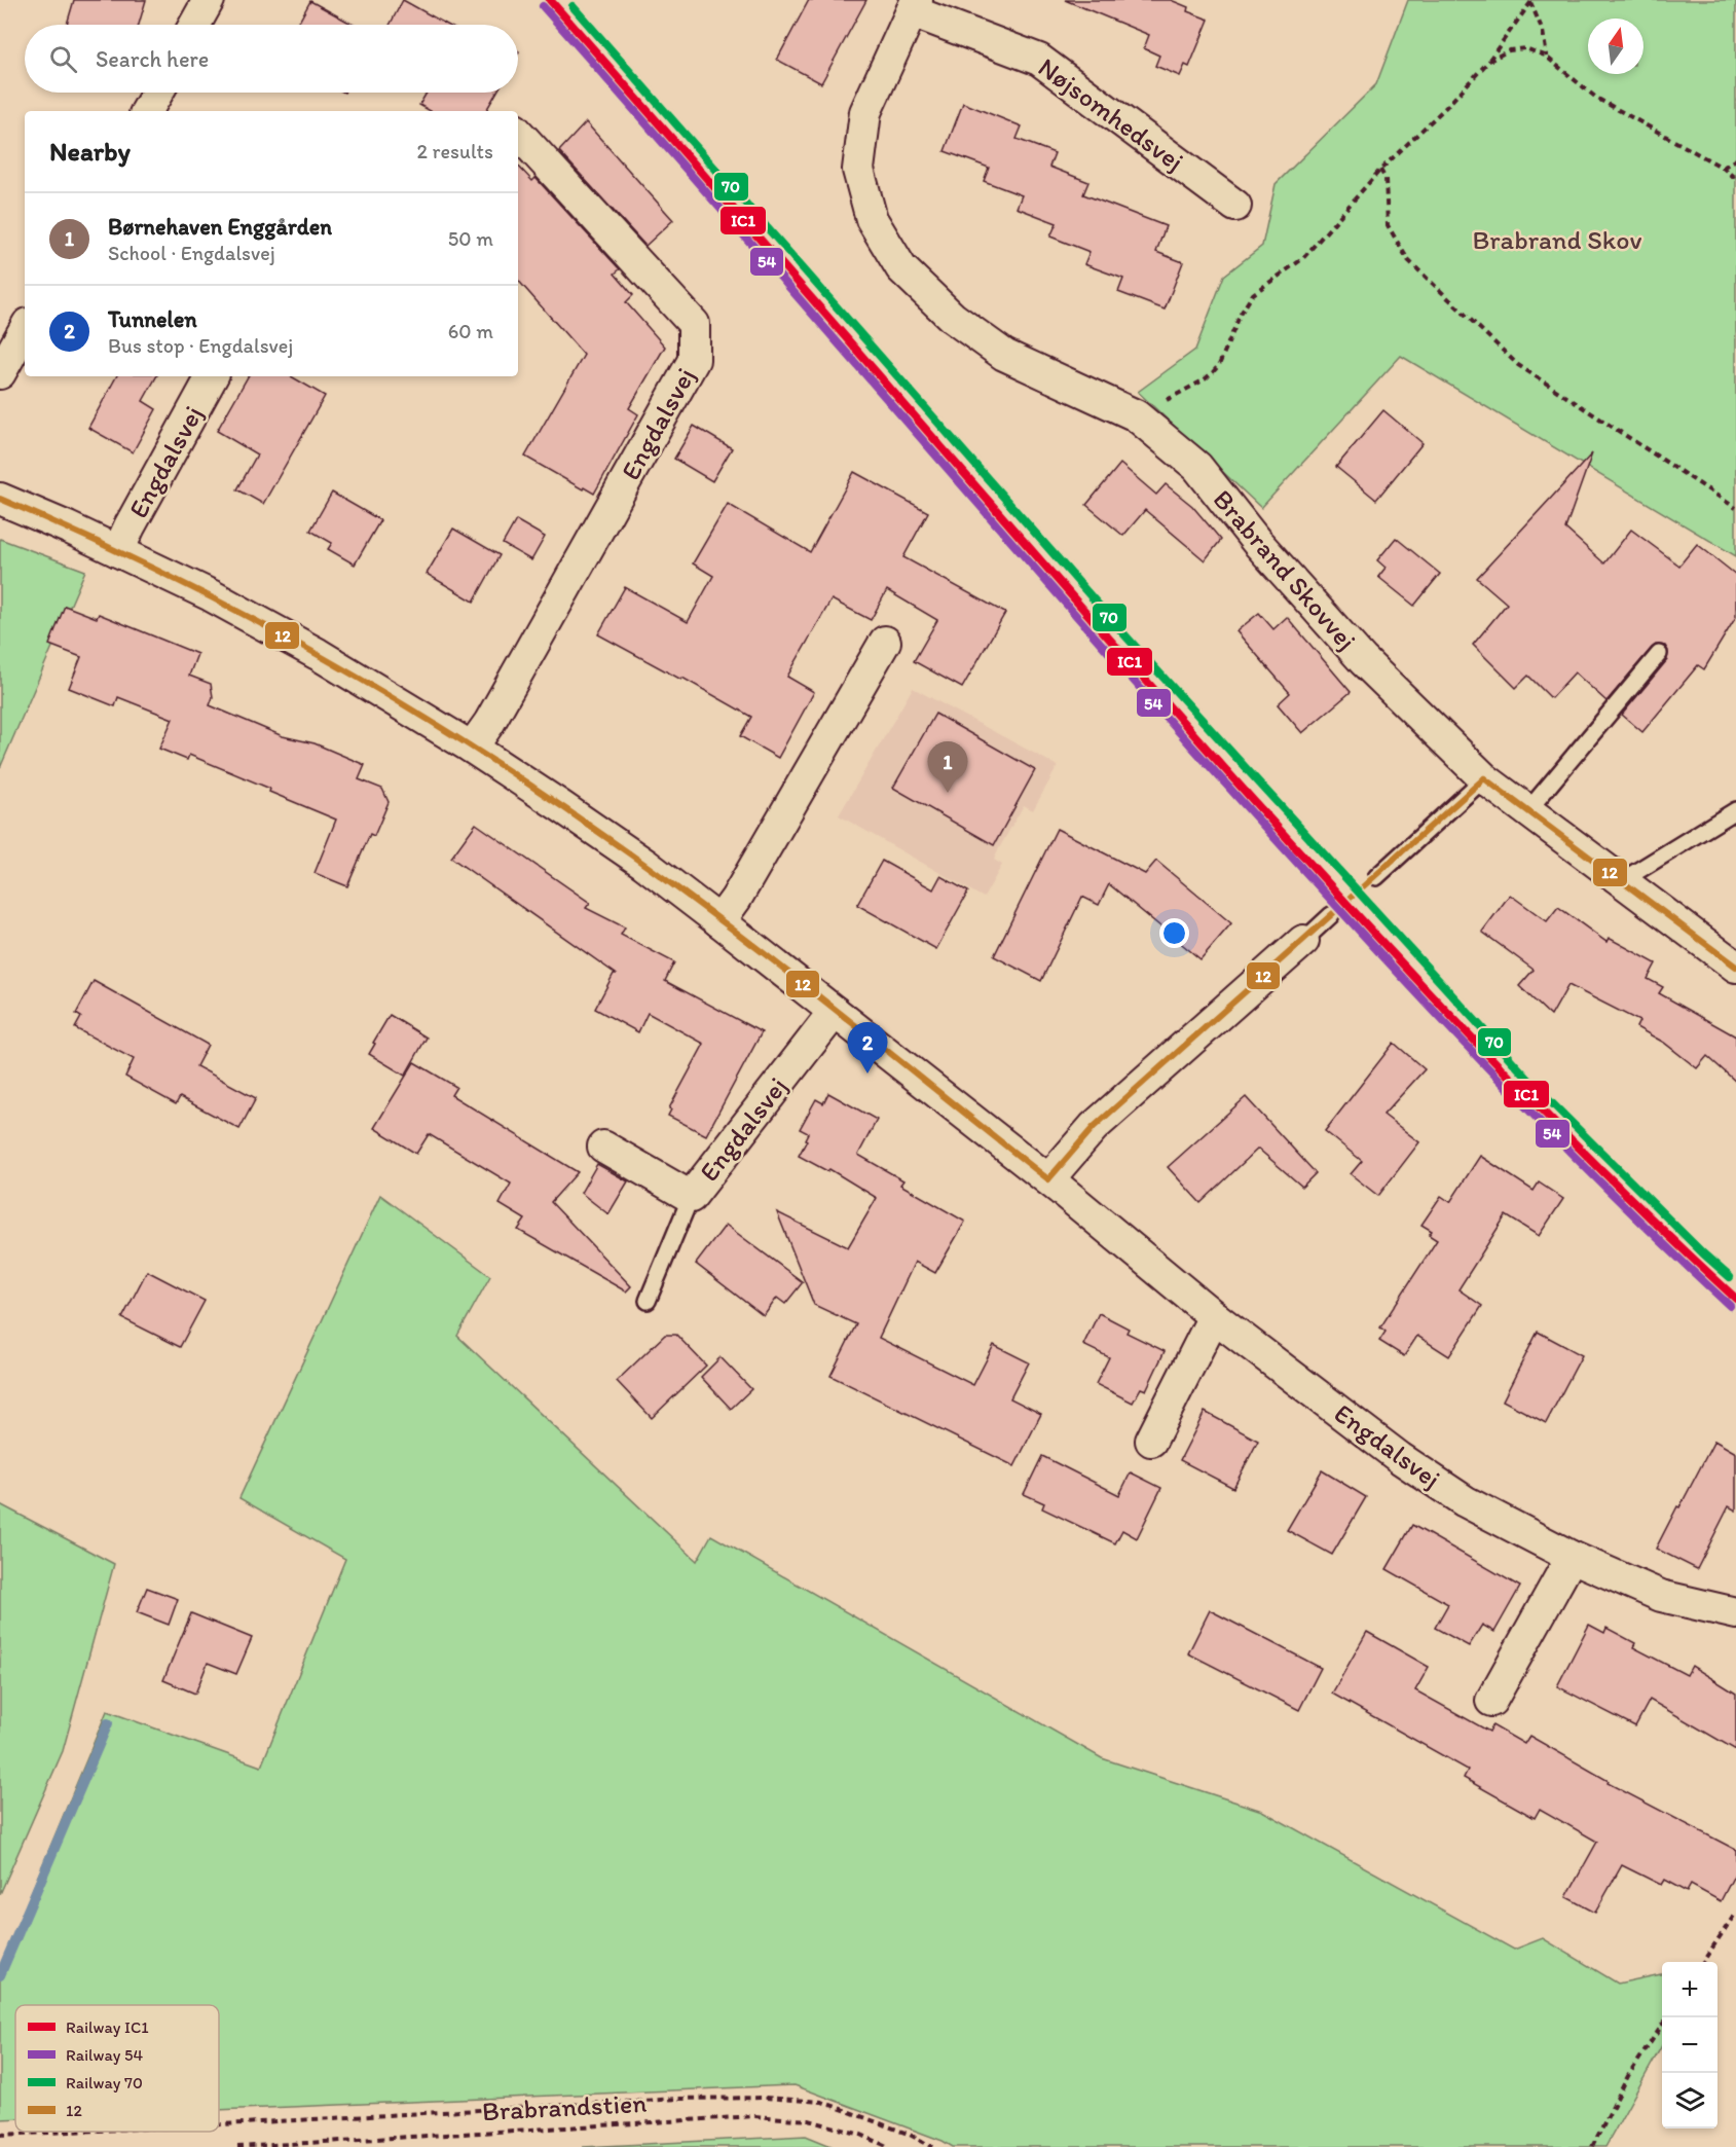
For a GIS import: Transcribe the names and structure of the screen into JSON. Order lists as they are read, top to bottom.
{
  "streets": {
    "street": ["Nøjsomhedsvej", "Engdalsvej", "Brabrand Skovvej"],
    "path": ["Brabrandstien"]
  },
  "crossings": [
    ["Nøjsomhedsvej", "Brabrand Skovvej"]
  ],
  "parks": ["Brabrand Skov"],
  "lines": [
    "rail line IC1",
    "rail line 54",
    "rail line 70",
    "transit line 12"
  ],
  "legend": [
    "Railway IC1",
    "Railway 54",
    "Railway 70",
    "12"
  ],
  "north": "top",
  "page": {
    "search": "Search here",
    "heading": ["Nearby", "2 results"],
    "list": [
      {
        "mark": "1",
        "name": "Børnehaven Enggården",
        "note": "School · Engdalsvej",
        "value": "50 m"
      },
      {
        "mark": "2",
        "name": "Tunnelen",
        "note": "Bus stop · Engdalsvej",
        "value": "60 m"
      }
    ],
    "pins": ["1", "2"],
    "map_buttons": ["+", "−"]
  }
}
